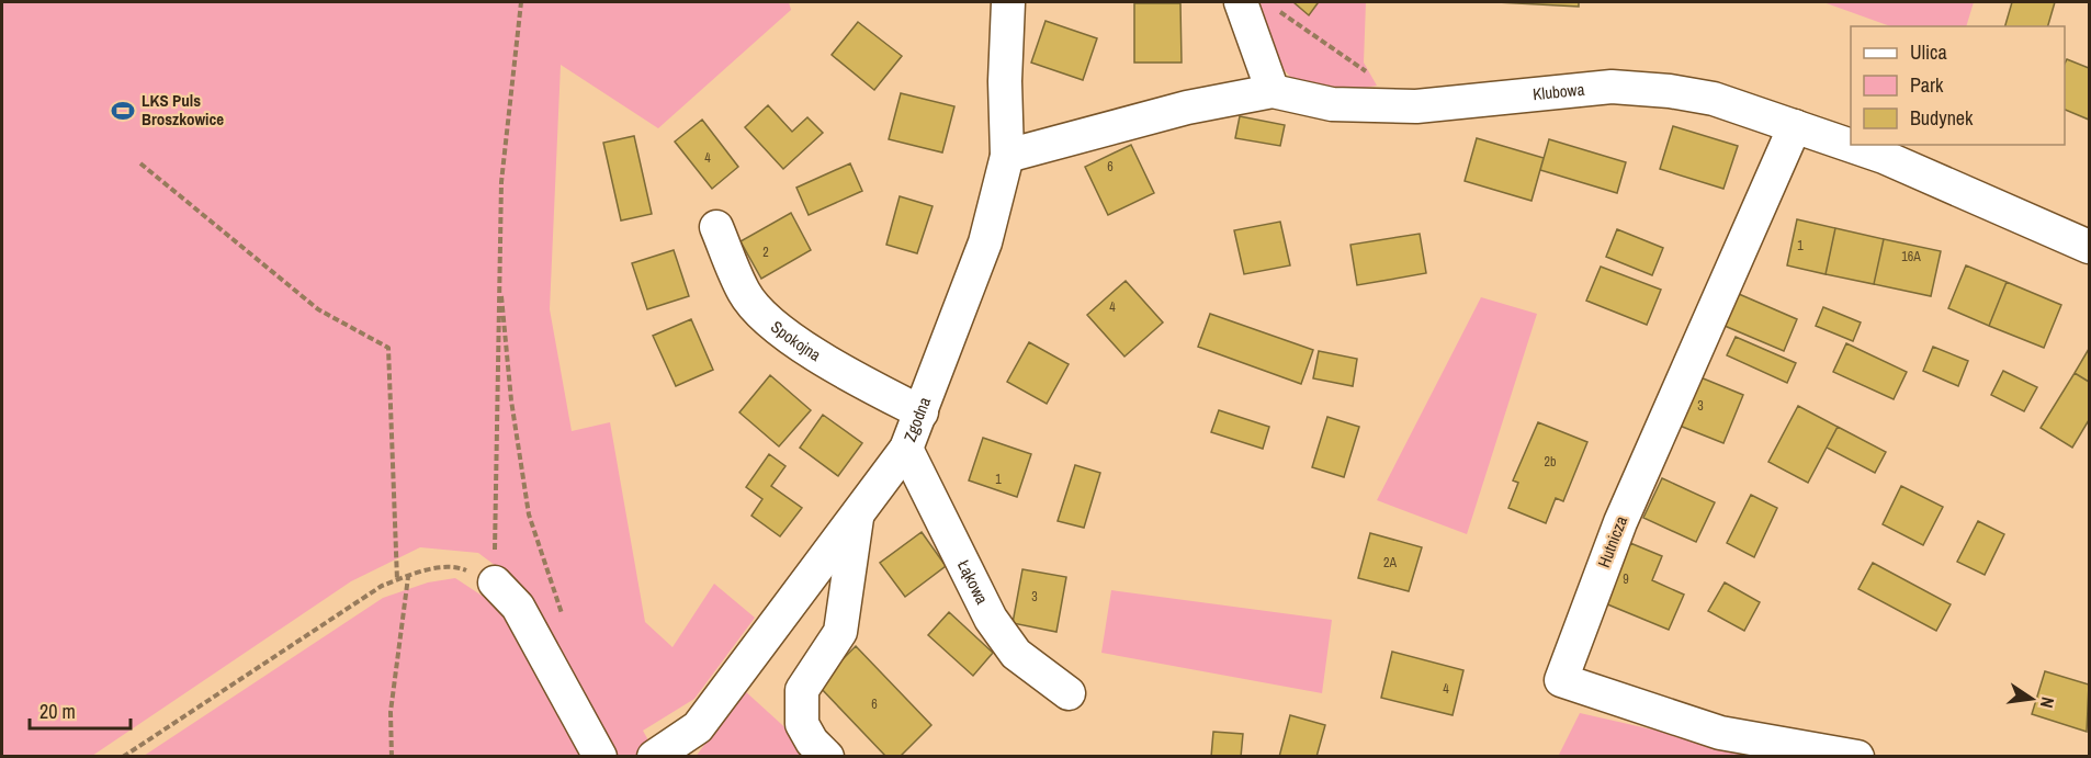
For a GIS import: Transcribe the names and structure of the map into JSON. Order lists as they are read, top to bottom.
{
  "streets": {
    "street": [
      "Klubowa",
      "Spokojna",
      "Zgodna",
      "Hutnicza",
      "Łąkowa"
    ]
  },
  "crossings": [
    ["Klubowa", "Zgodna"],
    ["Klubowa", "Hutnicza"],
    ["Spokojna", "Zgodna"],
    ["Zgodna", "Łąkowa"]
  ],
  "places": {
    "sports": ["LKS Puls Broszkowice"]
  },
  "house_numbers": [
    "4",
    "6",
    "1",
    "2",
    "16A",
    "4",
    "3",
    "2b",
    "1",
    "2A",
    "9",
    "3",
    "4",
    "6"
  ],
  "legend": ["Ulica", "Park", "Budynek"],
  "scale_bar": "20 m",
  "north": "right"
}
